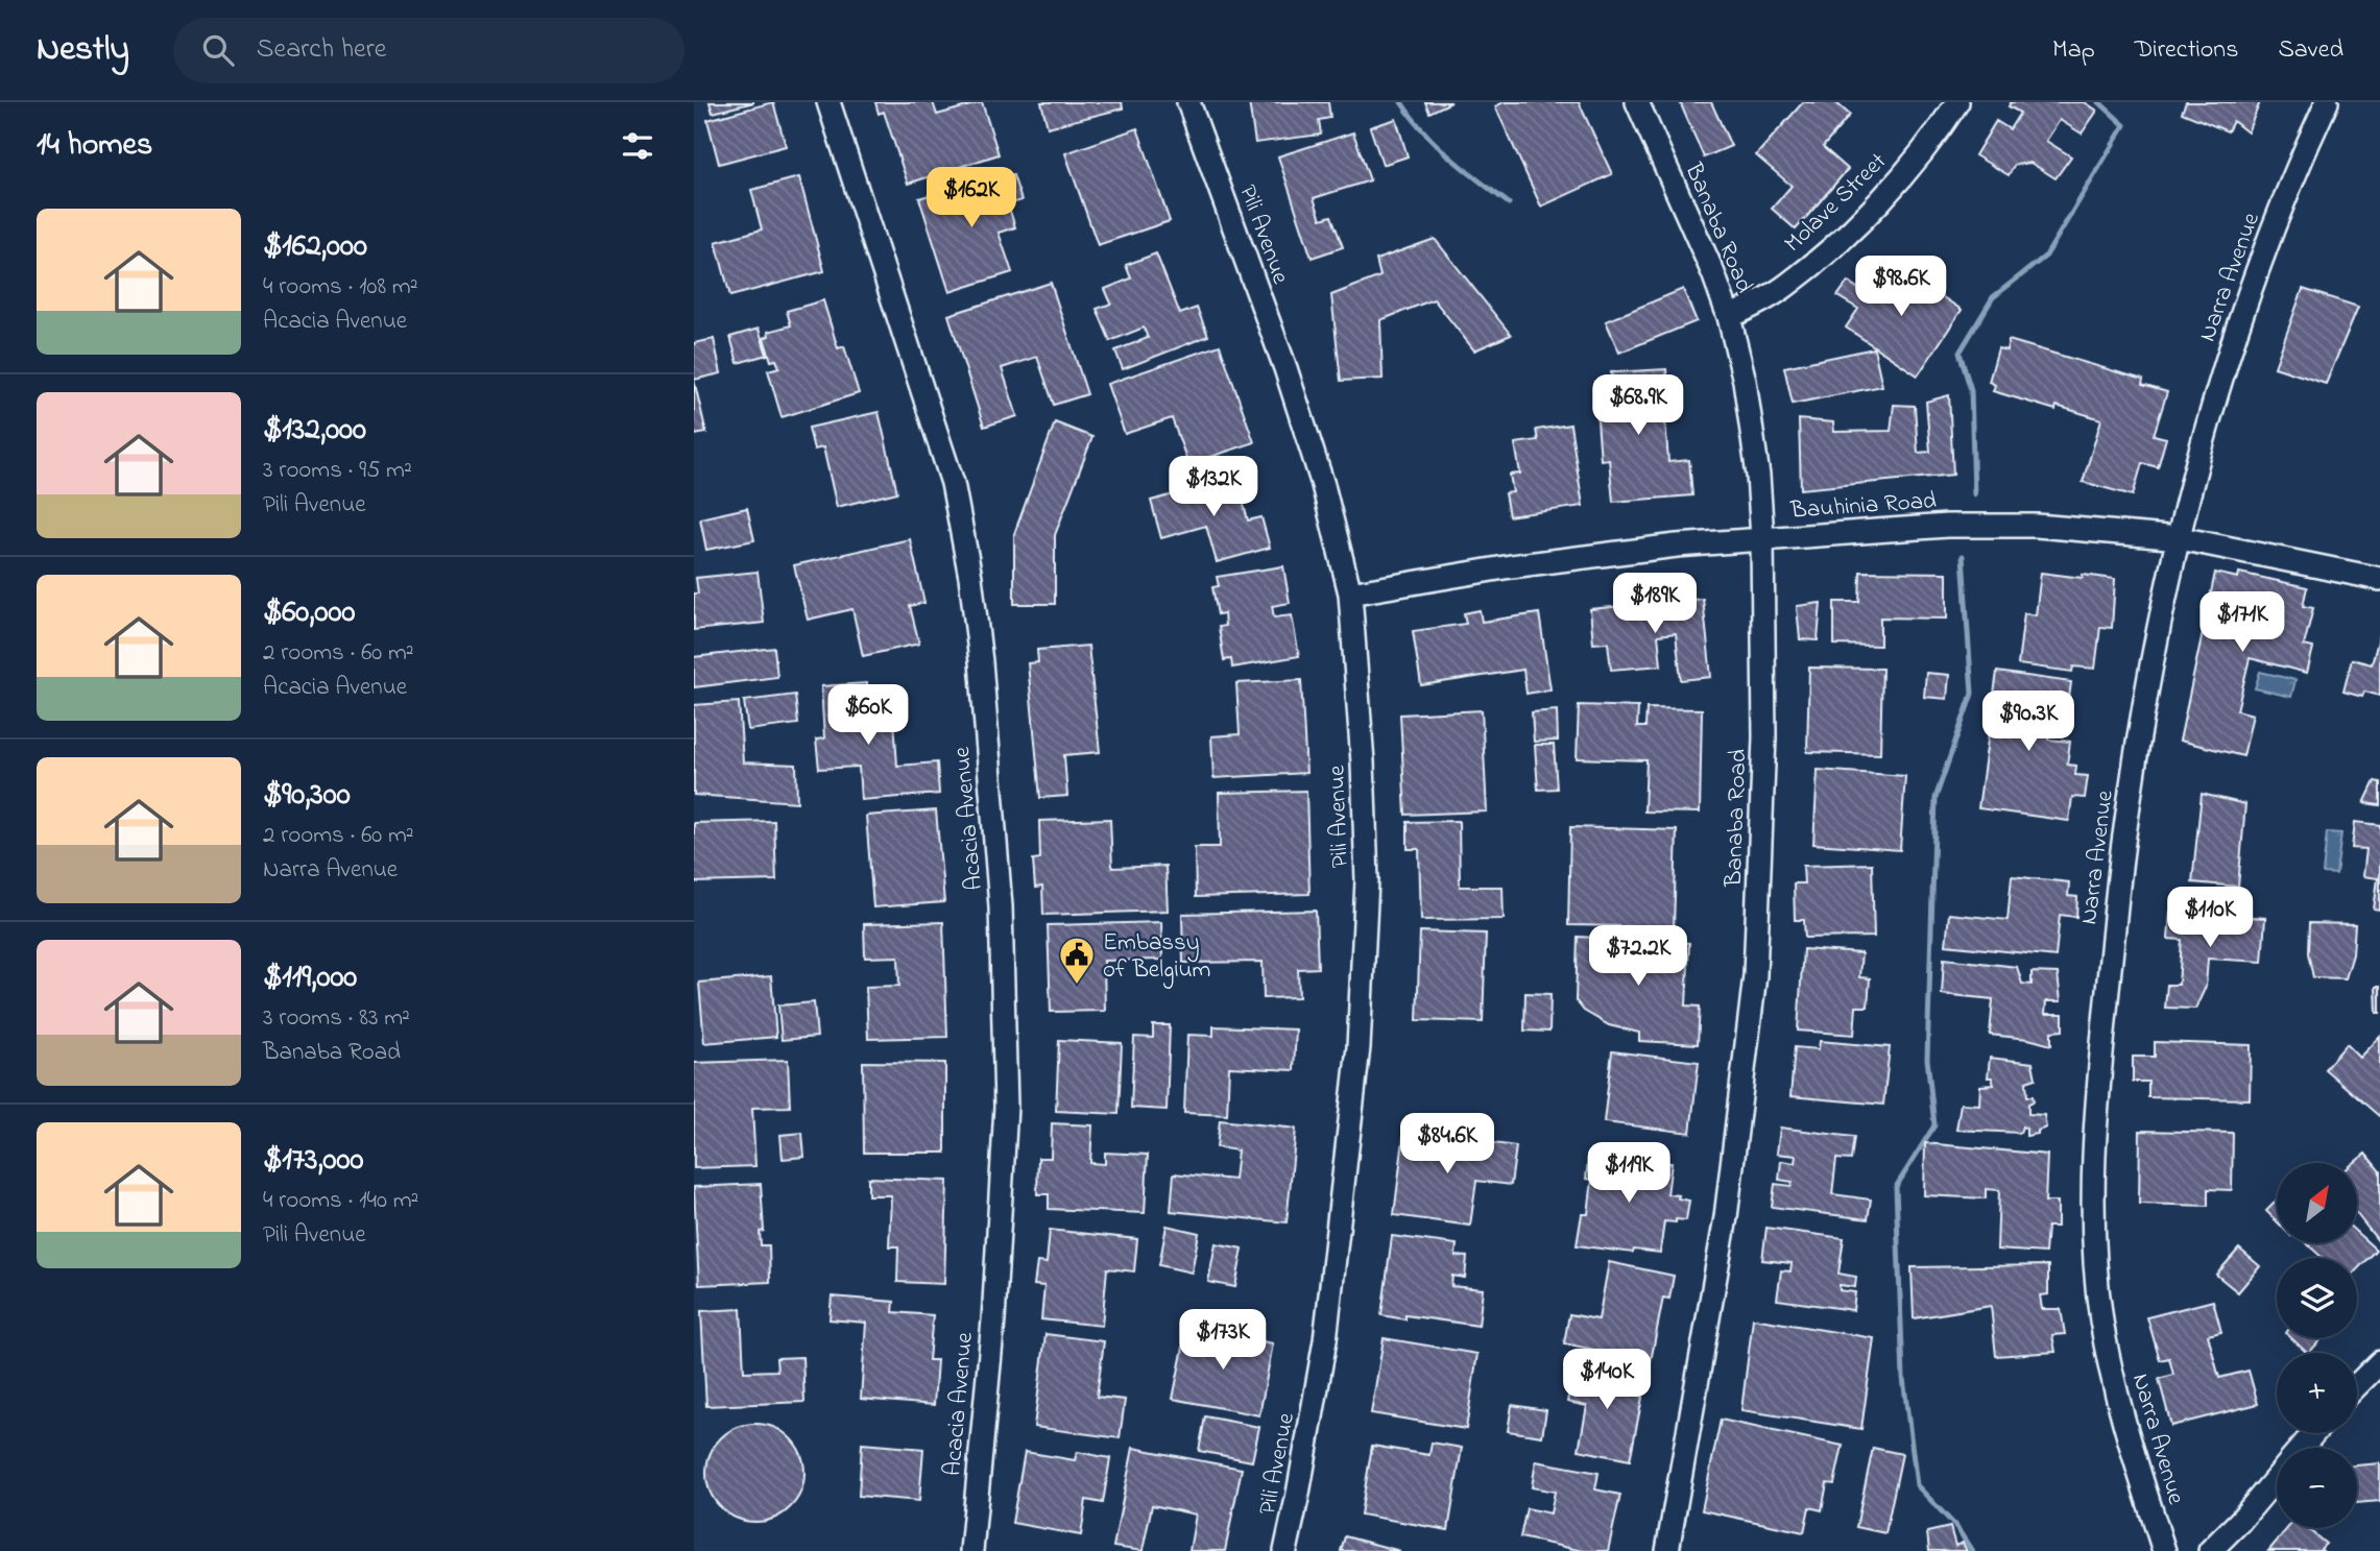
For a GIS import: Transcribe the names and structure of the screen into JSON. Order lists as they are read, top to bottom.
{
  "streets": {
    "street": [
      "Molave Street",
      "Banaba Road",
      "Pili Avenue",
      "Narra Avenue",
      "Bauhinia Road",
      "Acacia Avenue"
    ]
  },
  "crossings": [
    ["Molave Street", "Banaba Road"],
    ["Banaba Road", "Bauhinia Road"],
    ["Pili Avenue", "Bauhinia Road"],
    ["Narra Avenue", "Bauhinia Road"]
  ],
  "places": {
    "public building": ["Embassy of Belgium"]
  },
  "north": "top right",
  "page": {
    "header": "Nestly",
    "search": "Search here",
    "nav": ["Map", "Directions", "Saved"],
    "heading": "14 homes",
    "price": [
      "$162K",
      "$98.6K",
      "$68.9K",
      "$132K",
      "$189K",
      "$171K",
      "$60K",
      "$90.3K",
      "$110K",
      "$72.2K",
      "$84.6K",
      "$119K",
      "$173K",
      "$140K"
    ],
    "list": [
      {
        "name": "$162,000",
        "note": "4 rooms · 108 m² · Acacia Avenue"
      },
      {
        "name": "$132,000",
        "note": "3 rooms · 95 m² · Pili Avenue"
      },
      {
        "name": "$60,000",
        "note": "2 rooms · 60 m² · Acacia Avenue"
      },
      {
        "name": "$90,300",
        "note": "2 rooms · 60 m² · Narra Avenue"
      },
      {
        "name": "$119,000",
        "note": "3 rooms · 83 m² · Banaba Road"
      },
      {
        "name": "$173,000",
        "note": "4 rooms · 140 m² · Pili Avenue"
      }
    ],
    "map_buttons": ["+", "−"]
  }
}
